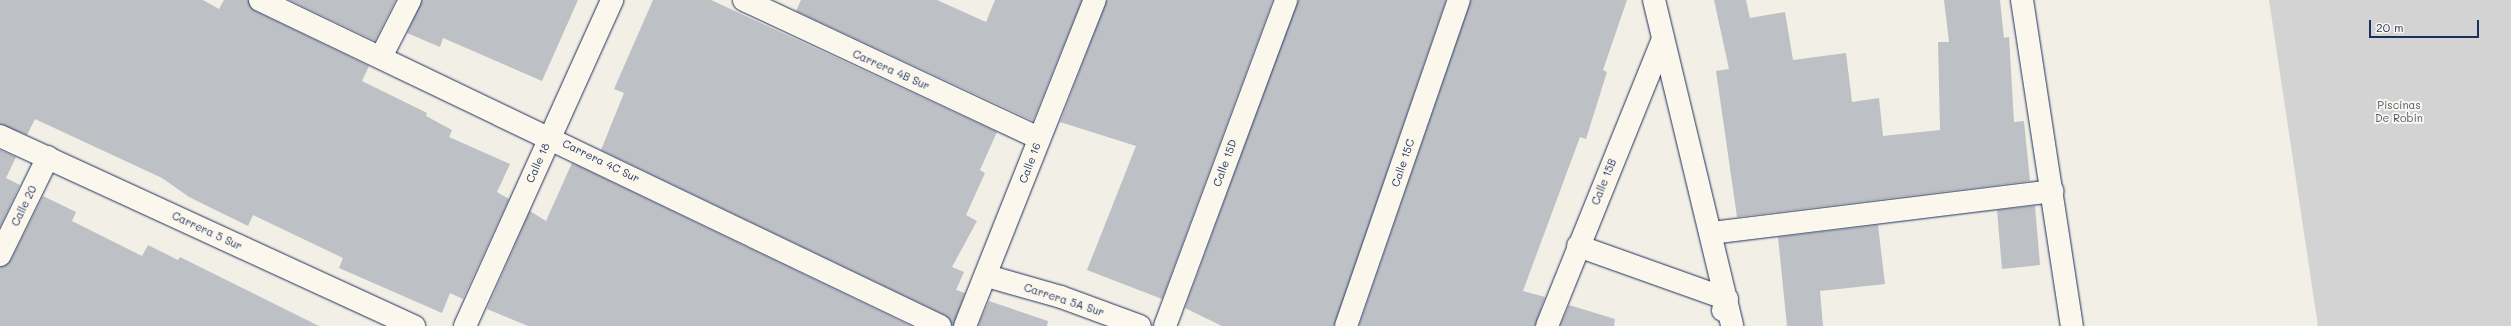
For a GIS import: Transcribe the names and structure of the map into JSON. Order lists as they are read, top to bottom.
{
  "streets": {
    "street": [
      "Carrera 4B Sur",
      "Carrera 4C Sur",
      "Calle 18",
      "Calle 16",
      "Calle 15D",
      "Calle 15C",
      "Calle 15B",
      "Calle 20",
      "Carrera 5 Sur",
      "Carrera 5A Sur"
    ]
  },
  "crossings": [
    ["Carrera 4B Sur", "Calle 16"],
    ["Carrera 4C Sur", "Calle 18"],
    ["Calle 16", "Carrera 5A Sur"],
    ["Calle 20", "Carrera 5 Sur"]
  ],
  "parks": ["Piscinas De Robin"],
  "scale_bar": "20 m"
}
